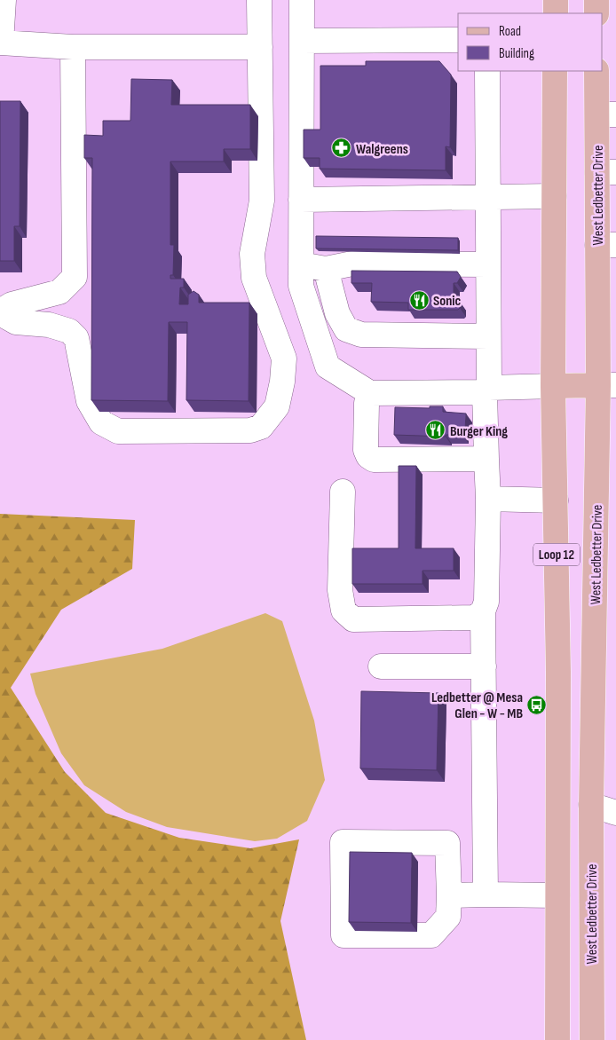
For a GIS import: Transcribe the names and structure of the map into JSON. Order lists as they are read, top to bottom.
{
  "streets": {
    "main road": ["West Ledbetter Drive", "Loop 12"]
  },
  "places": {
    "pharmacy": ["Walgreens"],
    "restaurant": ["Sonic", "Burger King"],
    "bus stop": ["Ledbetter @ Mesa Glen - W - MB"]
  },
  "legend": ["Road", "Building"]
}
